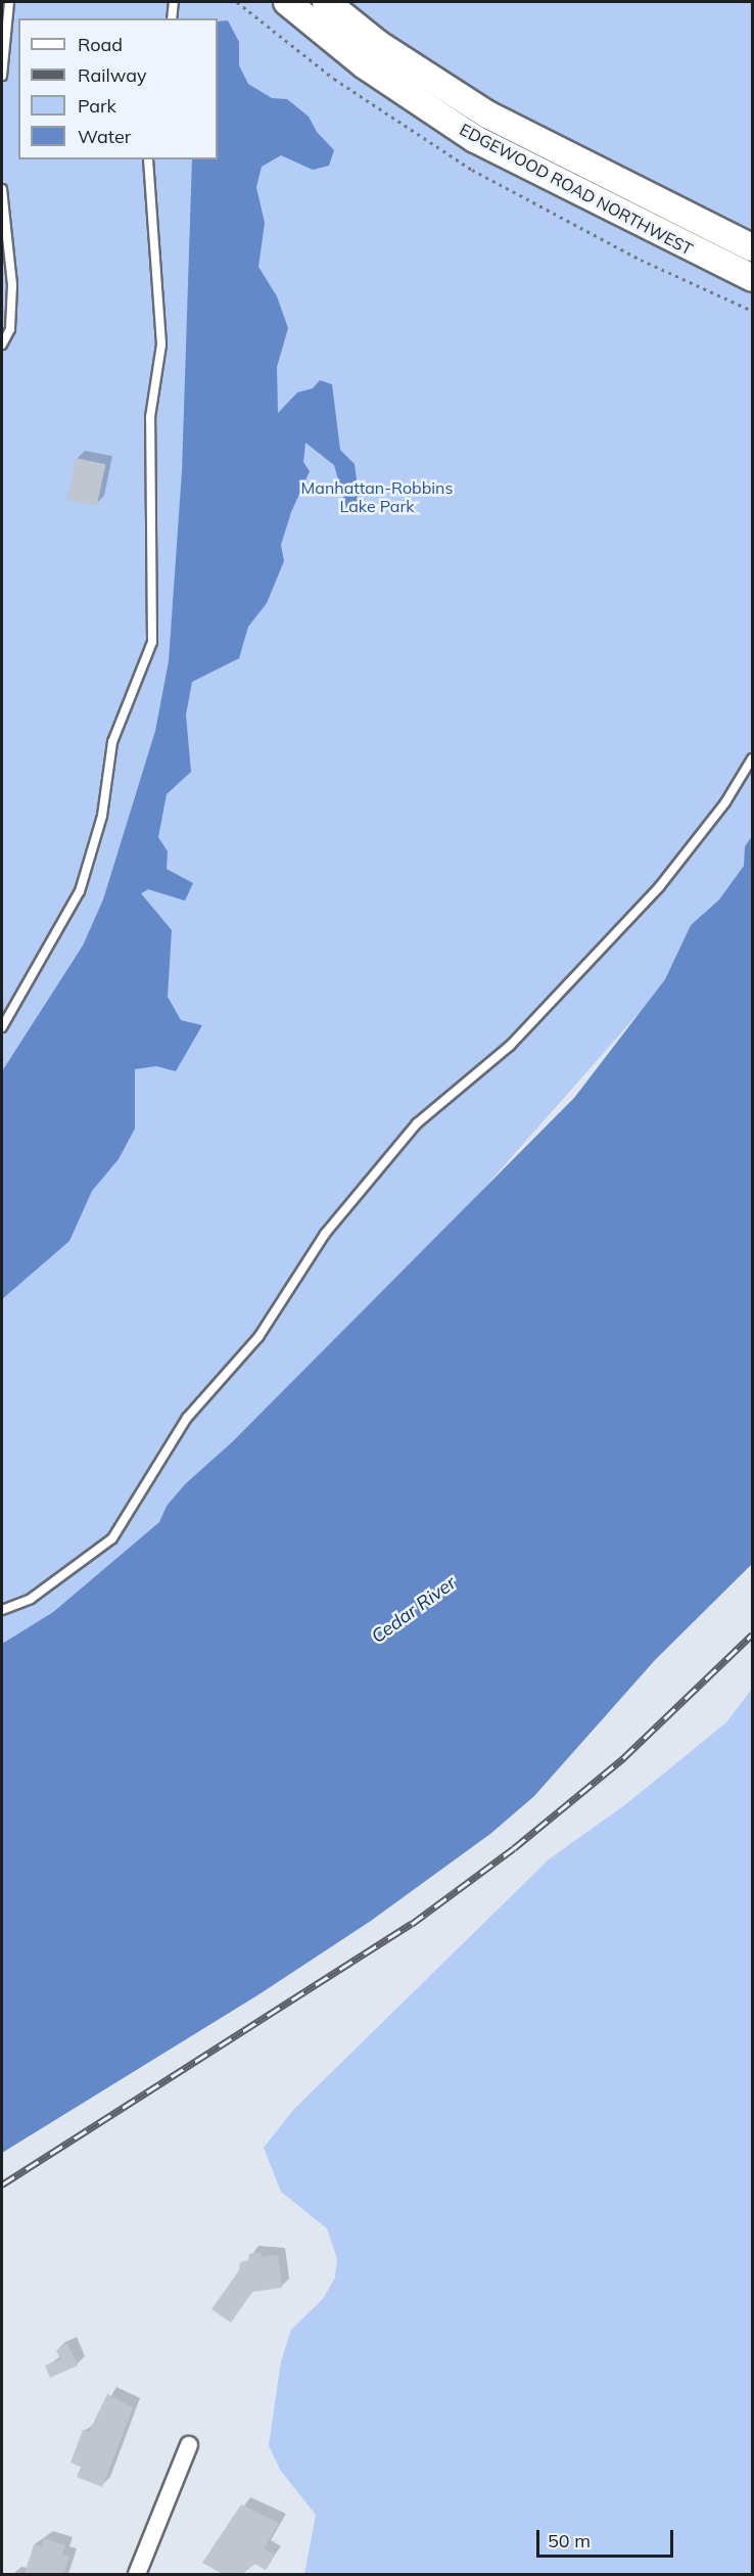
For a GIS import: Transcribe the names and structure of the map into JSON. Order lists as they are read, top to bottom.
{
  "streets": {
    "main road": ["EDGEWOOD ROAD NORTHWEST"]
  },
  "water": ["Cedar River"],
  "parks": ["Manhattan-Robbins Lake Park"],
  "legend": [
    "Road",
    "Railway",
    "Park",
    "Water"
  ],
  "scale_bar": "50 m"
}
